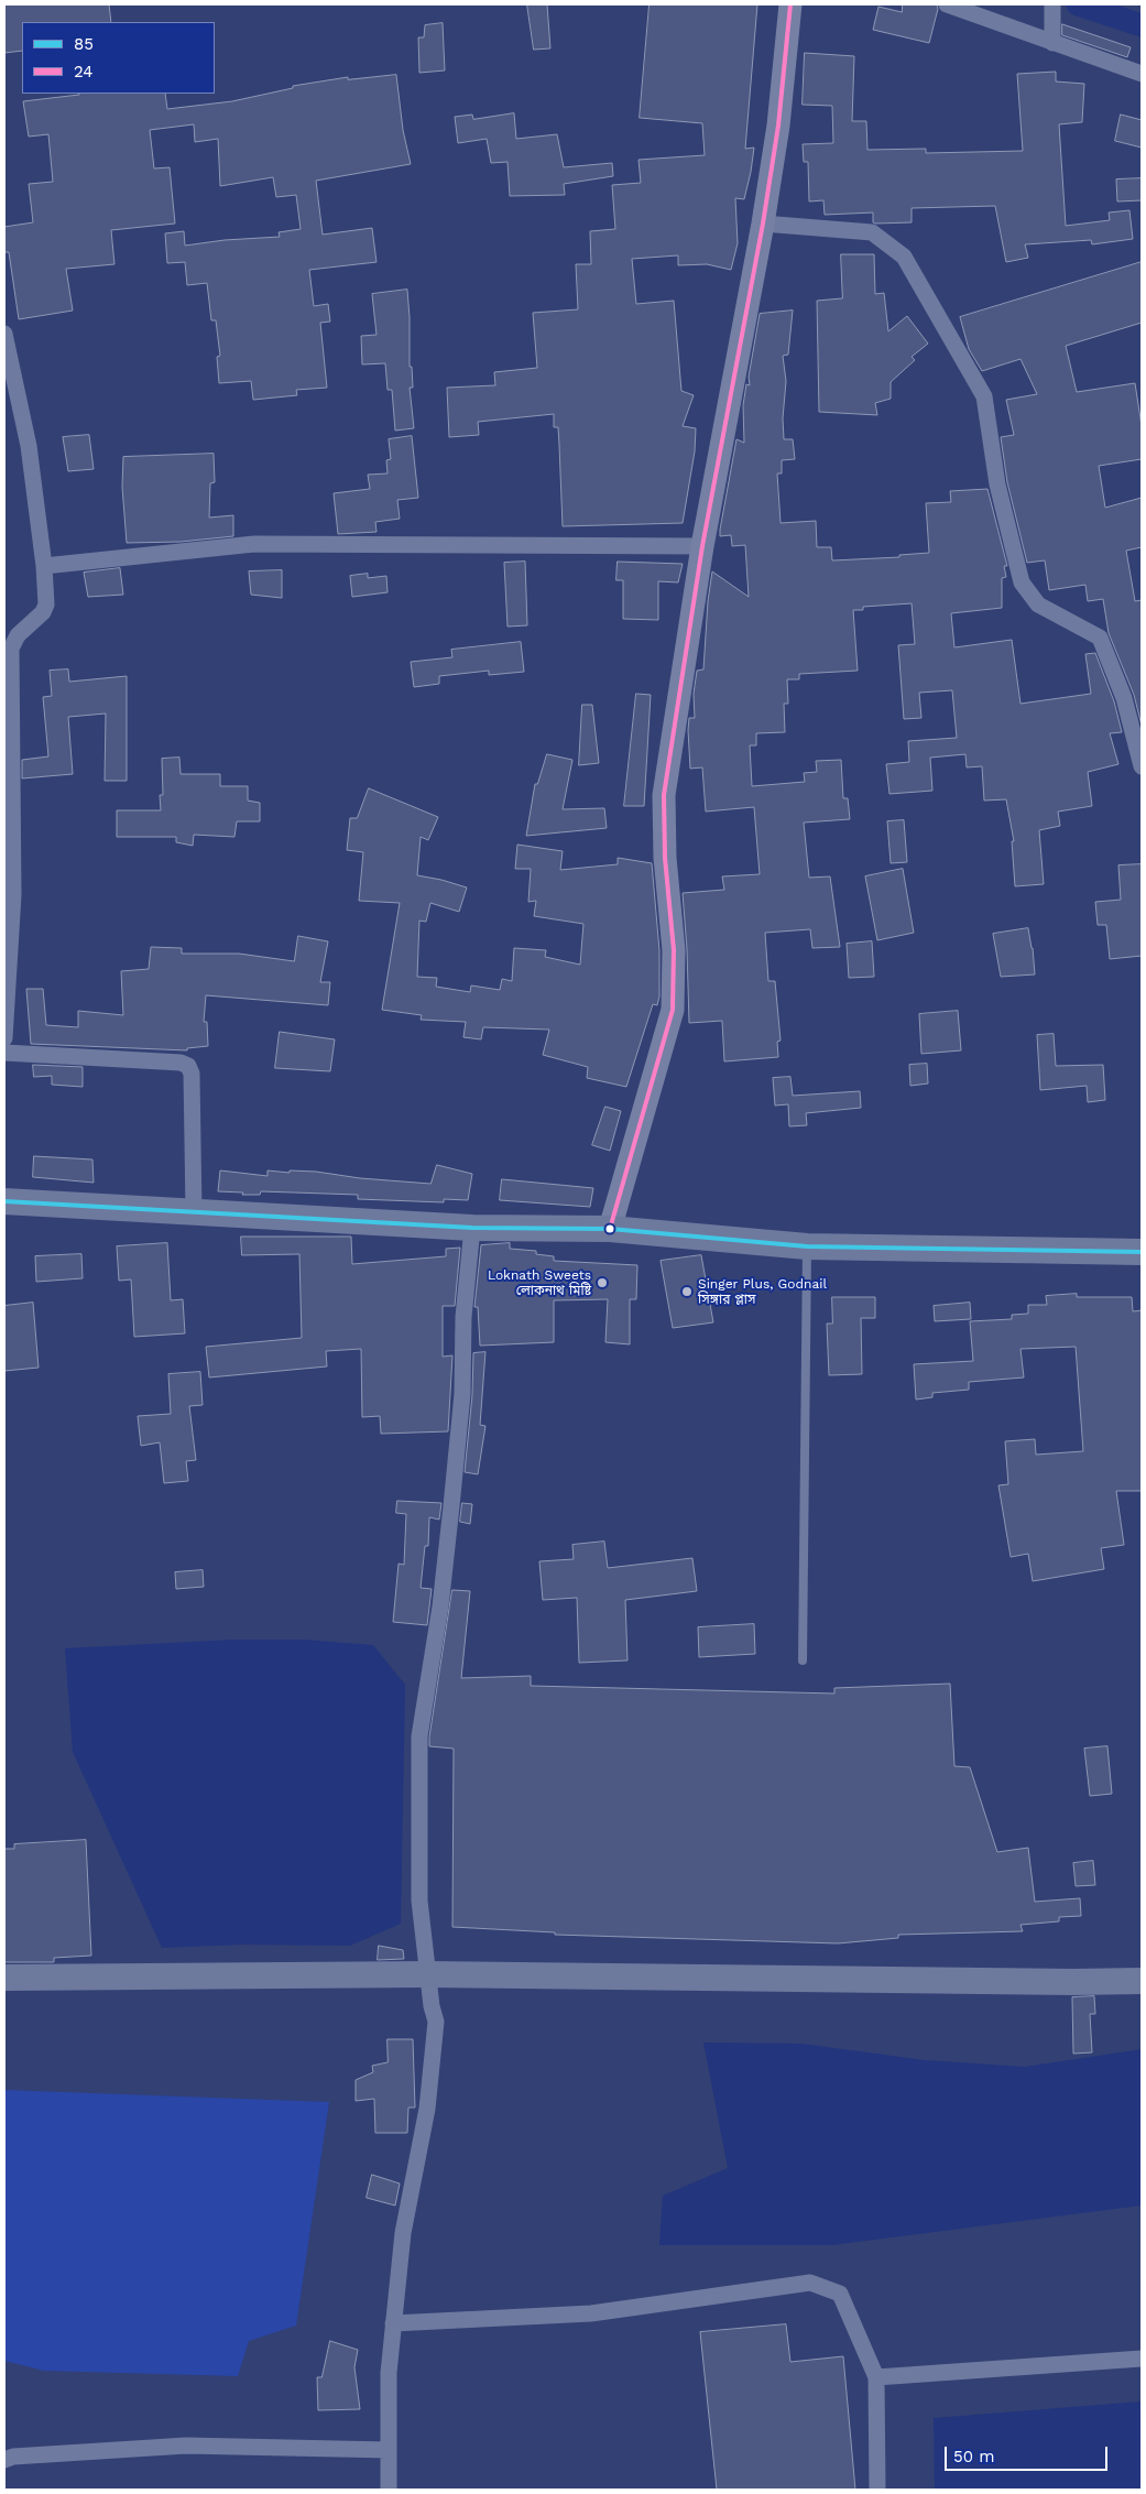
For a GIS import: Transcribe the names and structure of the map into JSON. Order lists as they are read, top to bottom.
{
  "places": ["Loknath Sweets লোকনাথ মিষ্টি", "Singer Plus, Godnail সিঙ্গার প্লাস"],
  "lines": ["transit line 24", "transit line 85"],
  "legend": ["85", "24"],
  "scale_bar": "50 m"
}
